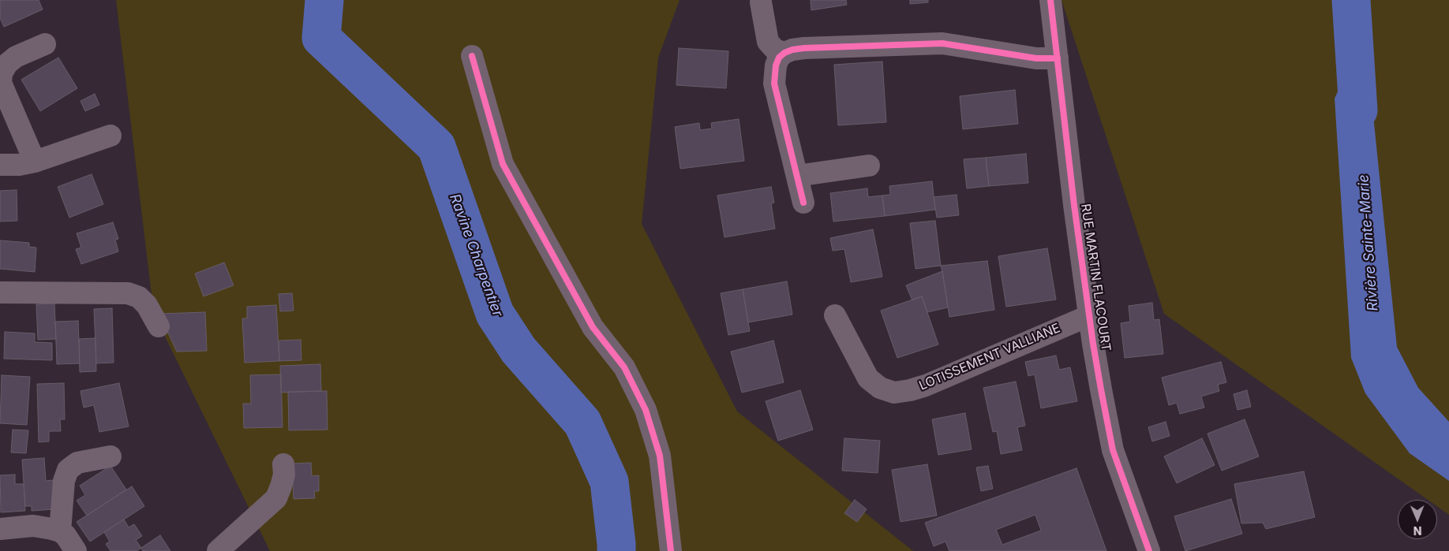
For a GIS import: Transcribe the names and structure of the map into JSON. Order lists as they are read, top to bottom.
{
  "streets": {
    "street": ["RUE MARTIN FLACOURT", "LOTISSEMENT VALLIANE"]
  },
  "crossings": [
    ["RUE MARTIN FLACOURT", "LOTISSEMENT VALLIANE"]
  ],
  "water": ["Rivière Sainte-Marie", "Ravine Charpentier"],
  "north": "bottom"
}
